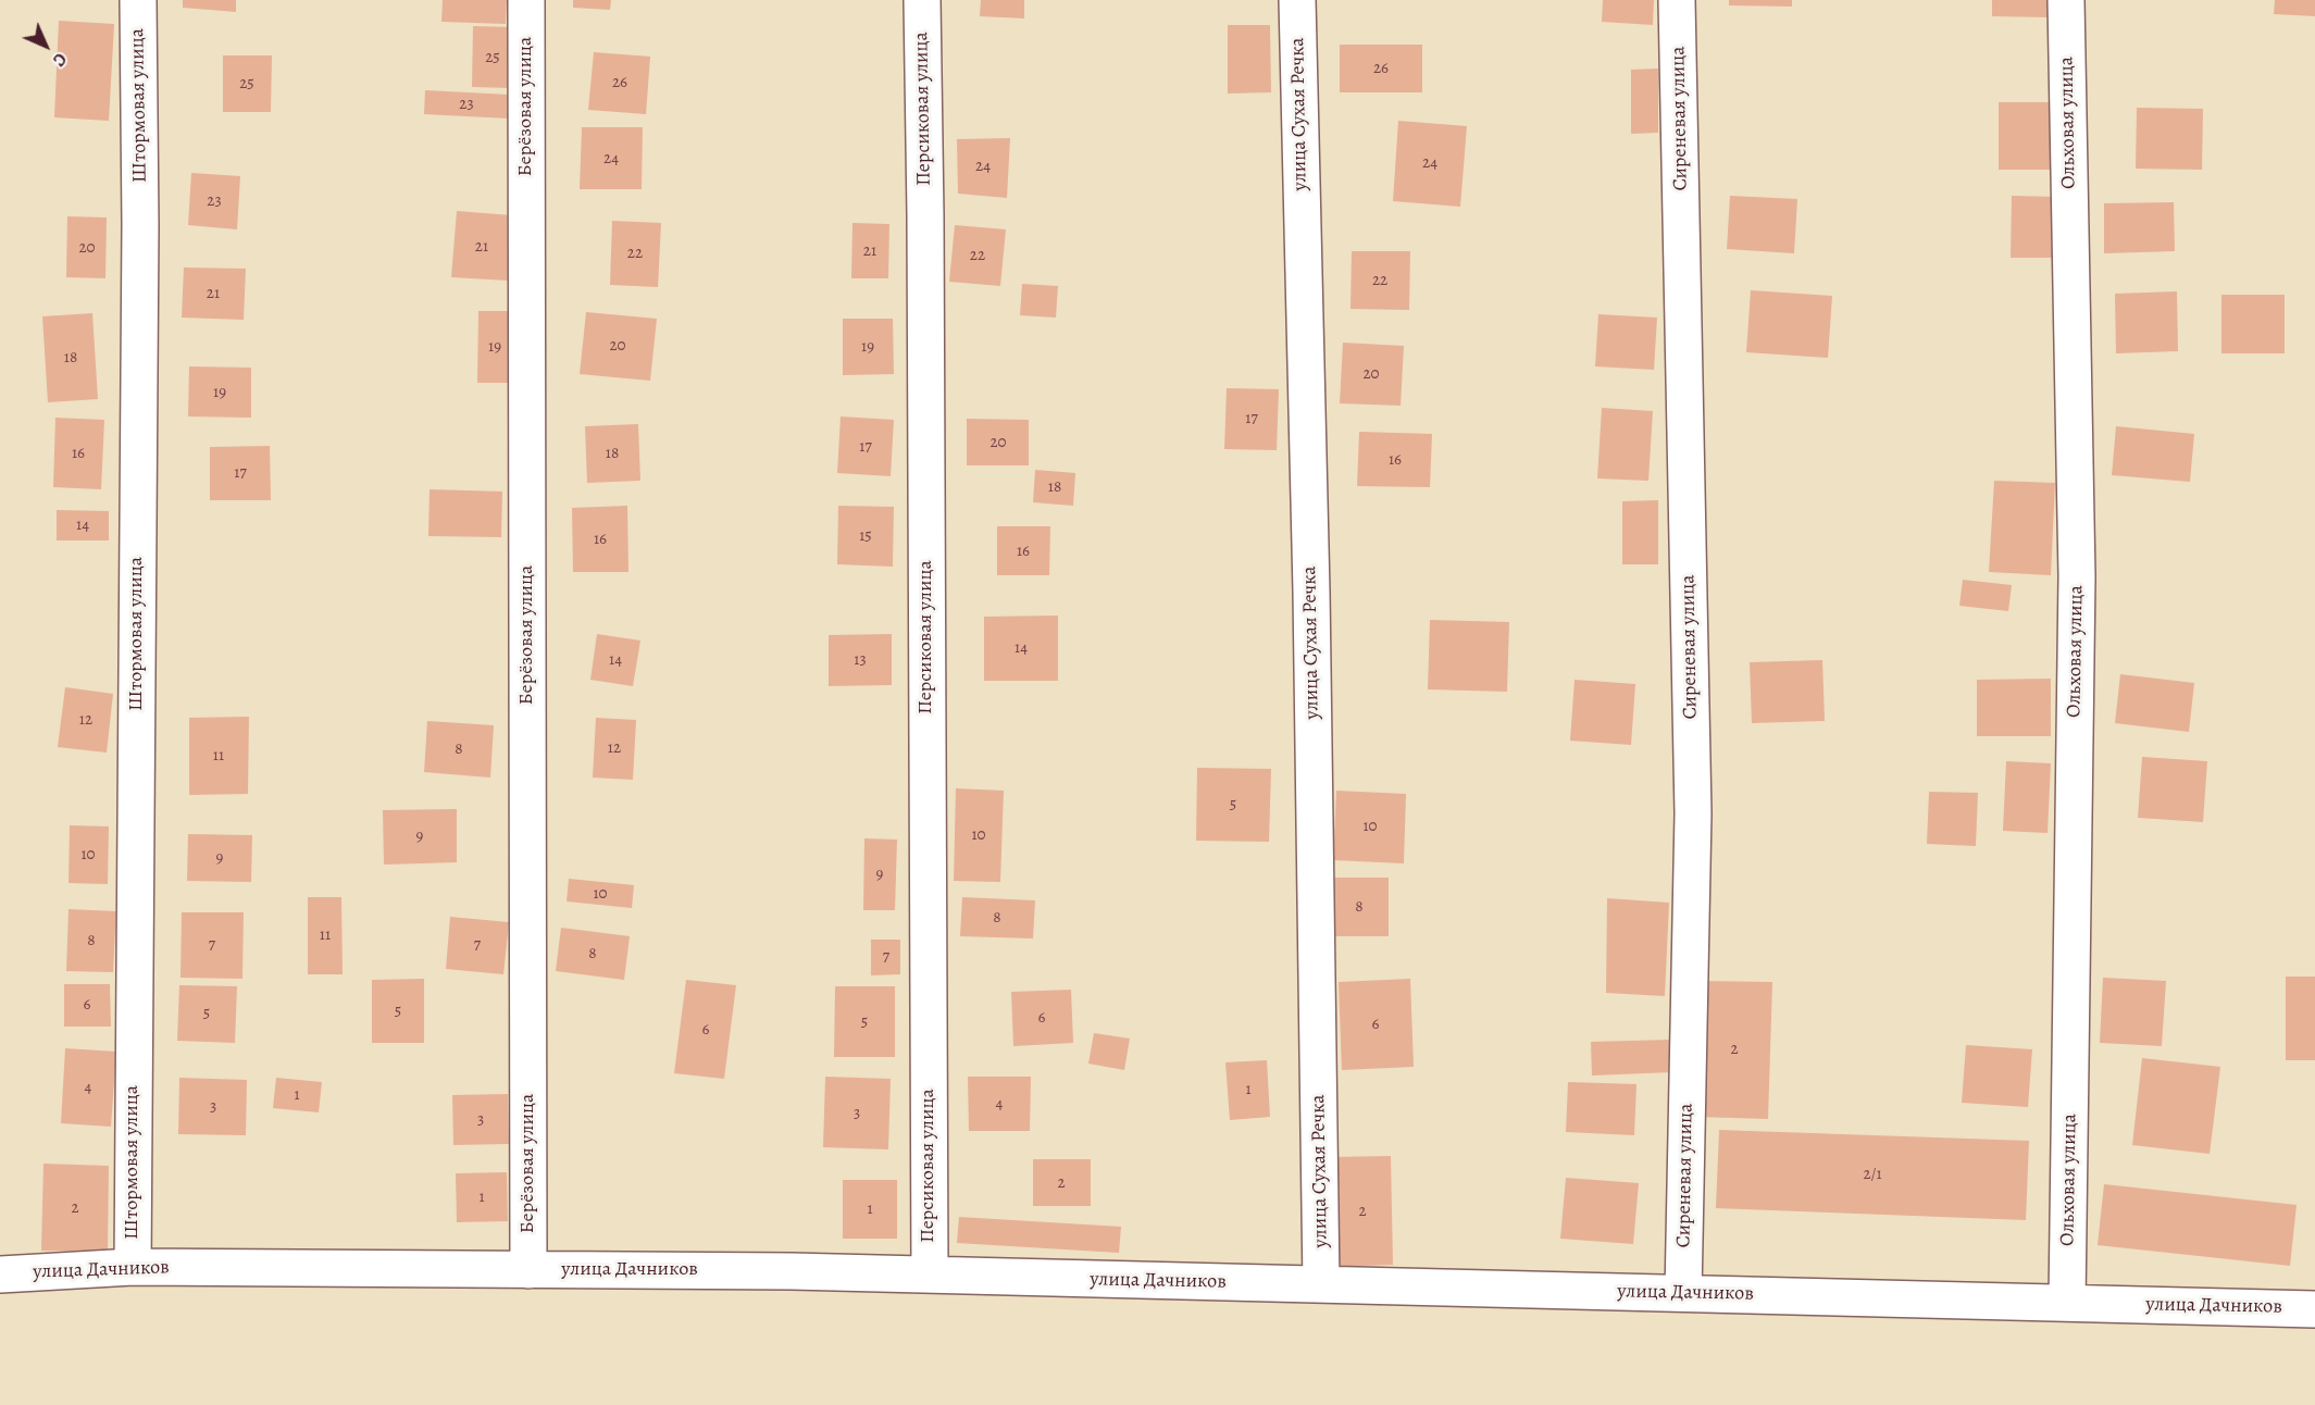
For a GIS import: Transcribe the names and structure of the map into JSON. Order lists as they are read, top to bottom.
{
  "streets": {
    "street": [
      "Штормовая улица",
      "Берёзовая улица",
      "Персиковая улица",
      "улица Сухая Речка",
      "Сиреневая улица",
      "Ольховая улица",
      "улица Дачников"
    ]
  },
  "crossings": [
    ["Штормовая улица", "улица Дачников"],
    ["Берёзовая улица", "улица Дачников"],
    ["Персиковая улица", "улица Дачников"],
    ["улица Сухая Речка", "улица Дачников"],
    ["Сиреневая улица", "улица Дачников"],
    ["Ольховая улица", "улица Дачников"]
  ],
  "house_numbers": [
    "25",
    "26",
    "26",
    "25",
    "23",
    "24",
    "24",
    "24",
    "23",
    "21",
    "20",
    "21",
    "22",
    "22",
    "22",
    "21",
    "20",
    "19",
    "19",
    "18",
    "20",
    "19",
    "17",
    "20",
    "17",
    "16",
    "18",
    "16",
    "17",
    "18",
    "14",
    "15",
    "16",
    "16",
    "14",
    "14",
    "13",
    "12",
    "12",
    "8",
    "11",
    "5",
    "10",
    "10",
    "9",
    "10",
    "9",
    "9",
    "10",
    "8",
    "8",
    "11",
    "8",
    "7",
    "7",
    "8",
    "7",
    "6",
    "5",
    "5",
    "6",
    "5",
    "6",
    "6",
    "2",
    "4",
    "1",
    "1",
    "4",
    "3",
    "3",
    "3",
    "2/1",
    "2",
    "1",
    "2",
    "1",
    "2"
  ],
  "north": "bottom right"
}
